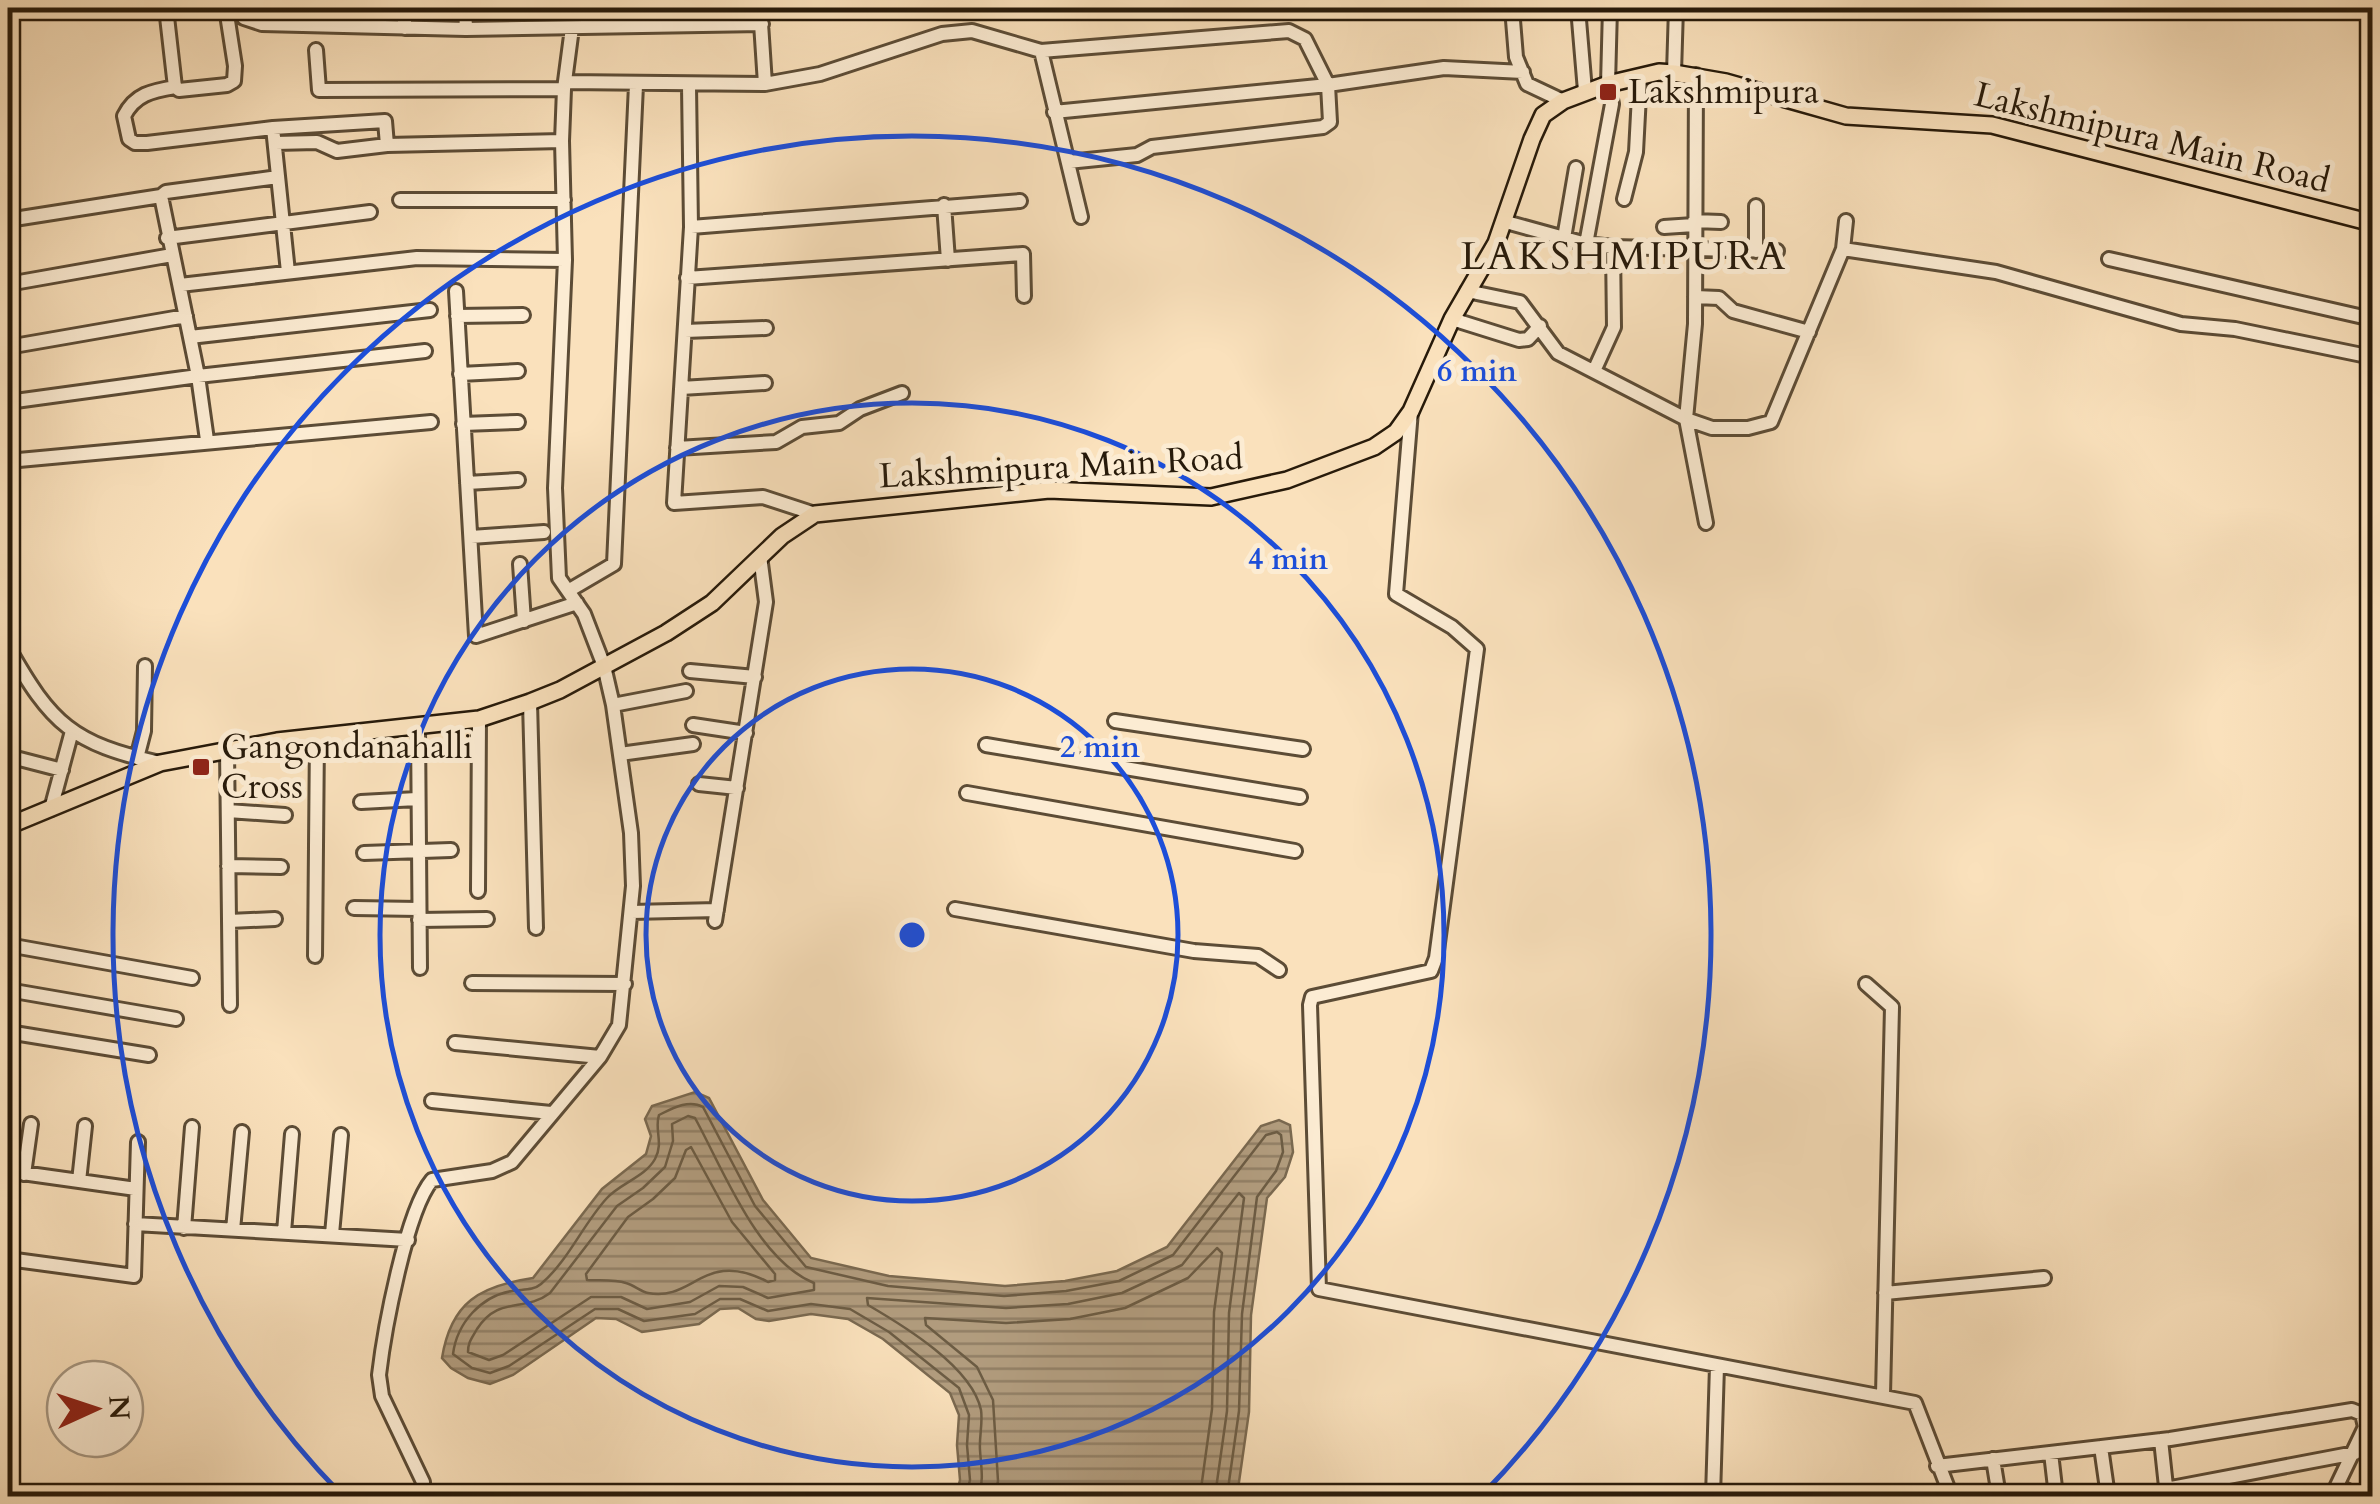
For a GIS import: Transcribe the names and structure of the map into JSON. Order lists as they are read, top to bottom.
{
  "streets": {
    "main road": ["Lakshmipura Main Road"]
  },
  "districts": ["LAKSHMIPURA"],
  "places": {
    "transit": ["Lakshmipura", "Gangondanahalli Cross"]
  },
  "north": "right",
  "rings": ["6 min", "4 min", "2 min"]
}
